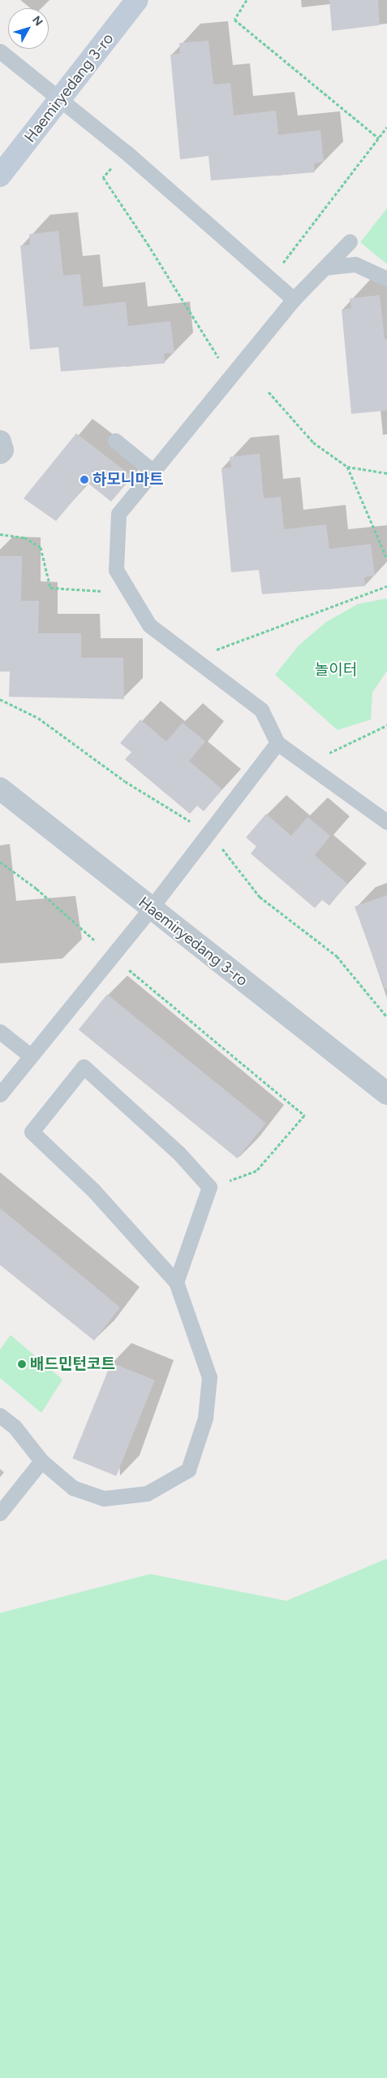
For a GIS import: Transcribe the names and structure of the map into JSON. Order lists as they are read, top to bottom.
{
  "streets": {
    "street": ["Haemiryedang 3-ro"]
  },
  "parks": ["놀이터"],
  "places": ["하모니마트", "배드민턴코트"],
  "north": "top right"
}
